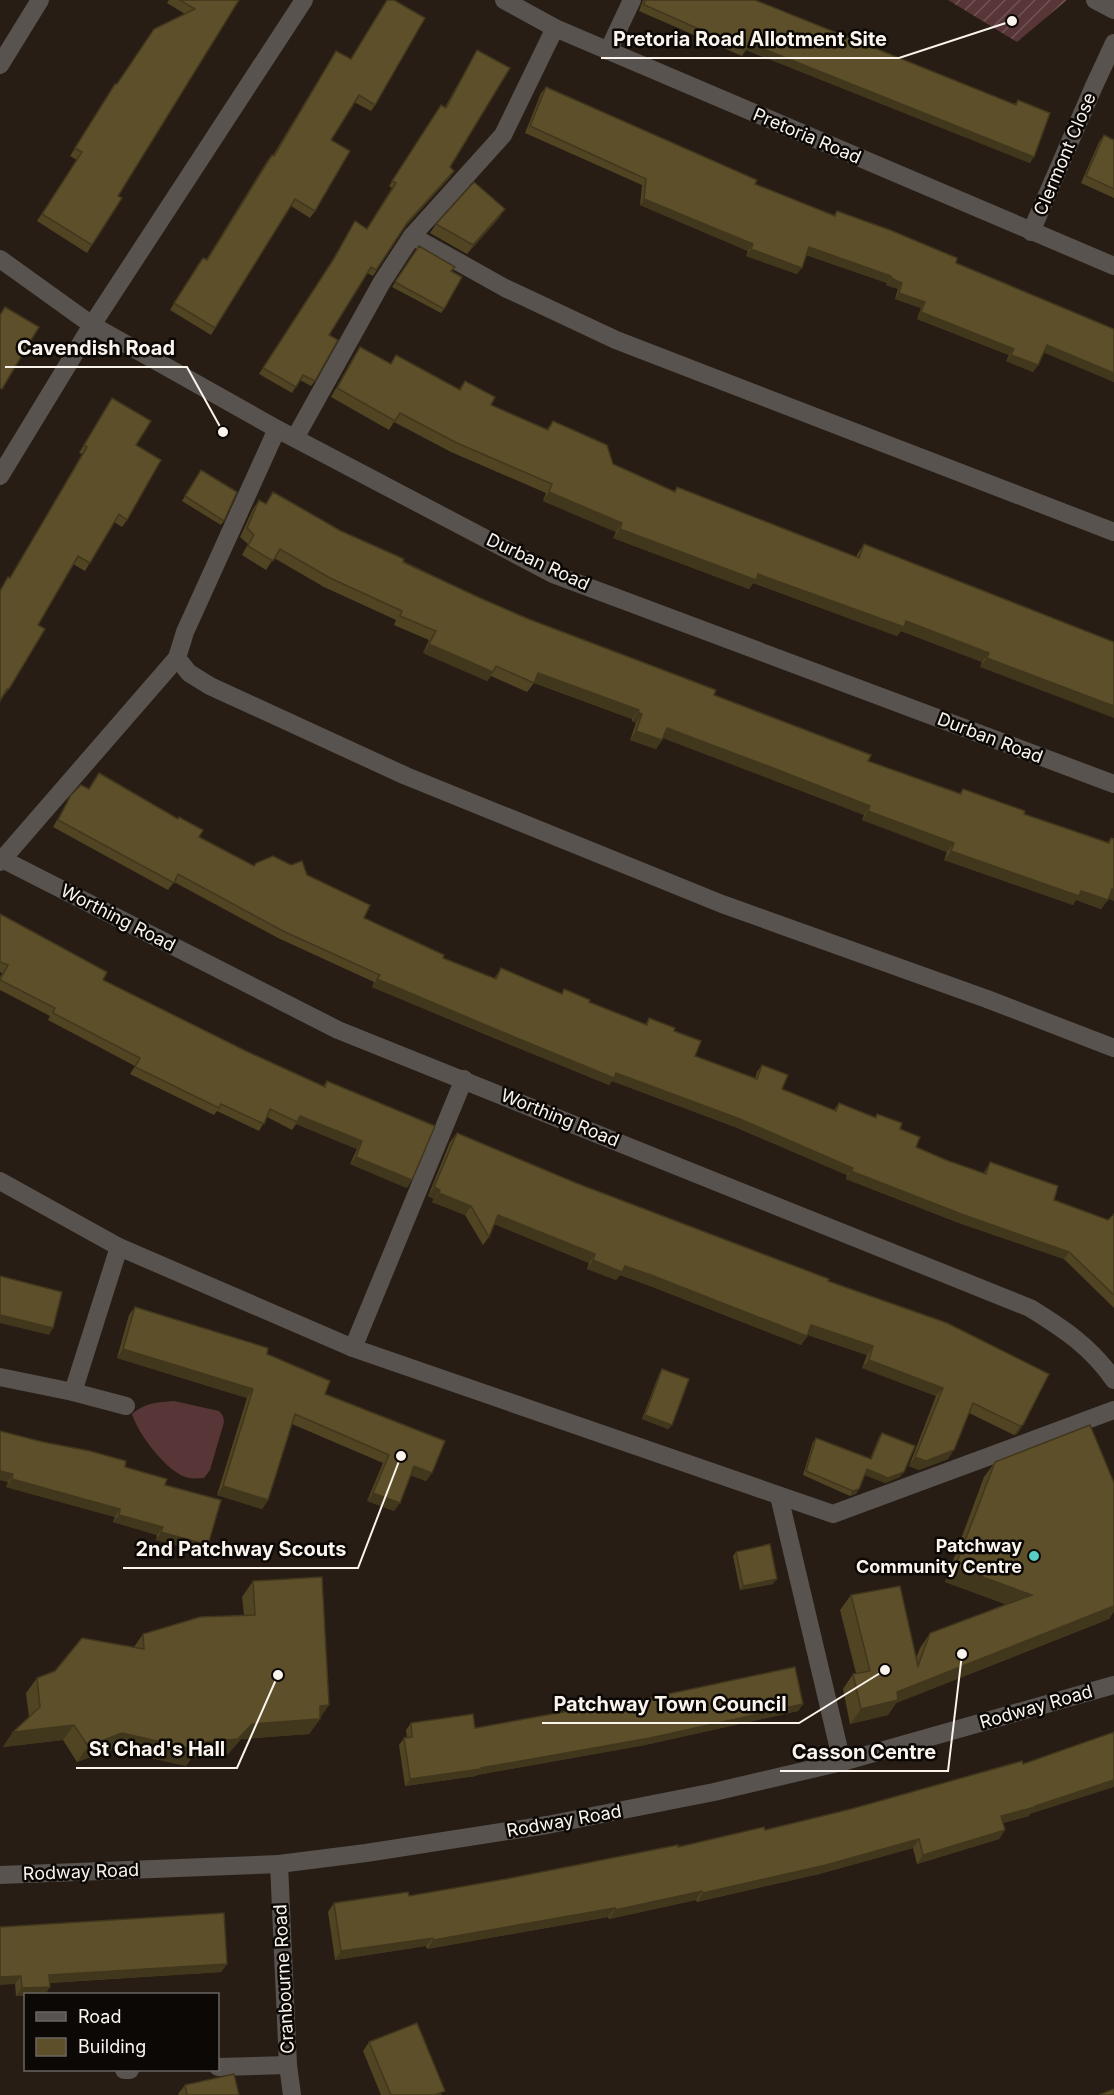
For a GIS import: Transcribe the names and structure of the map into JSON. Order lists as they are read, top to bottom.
{
  "streets": {
    "street": [
      "Pretoria Road",
      "Clermont Close",
      "Durban Road",
      "Worthing Road",
      "Rodway Road",
      "Cranbourne Road"
    ]
  },
  "crossings": [
    ["Pretoria Road", "Clermont Close"],
    ["Rodway Road", "Cranbourne Road"]
  ],
  "places": [
    "Pretoria Road Allotment Site",
    "Cavendish Road",
    "2nd Patchway Scouts",
    "Patchway Community Centre",
    "Casson Centre",
    "Patchway Town Council",
    "St Chad's Hall"
  ],
  "legend": ["Road", "Building"]
}
